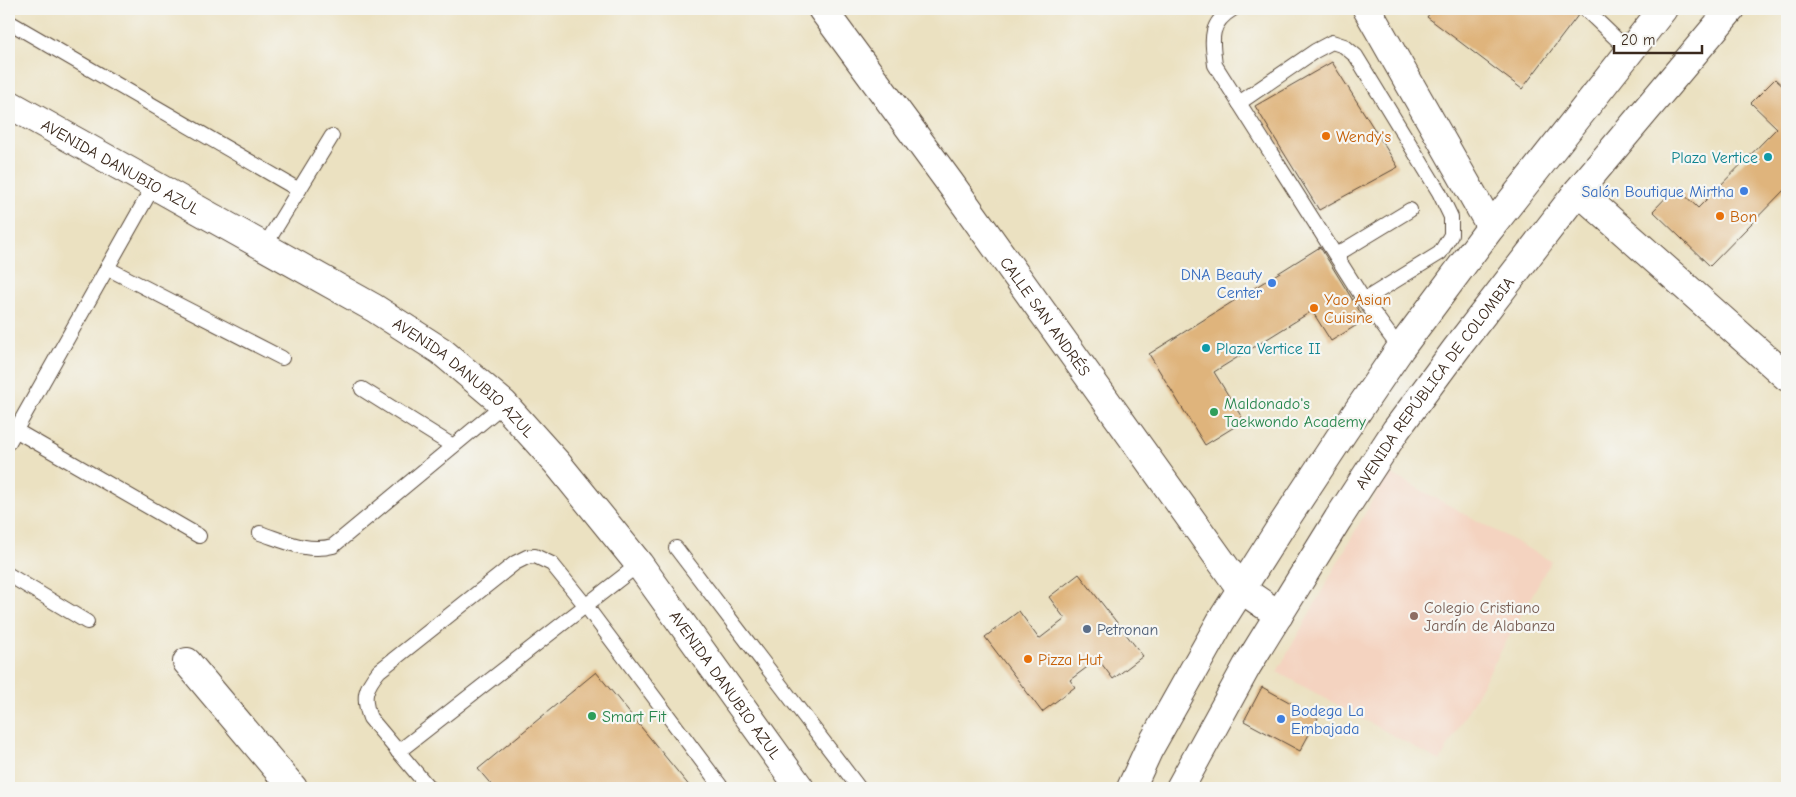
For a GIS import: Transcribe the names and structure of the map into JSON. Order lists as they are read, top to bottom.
{
  "streets": {
    "street": ["AVENIDA DANUBIO AZUL", "CALLE SAN ANDRÉS", "AVENIDA REPÚBLICA DE COLOMBIA"]
  },
  "crossings": [
    ["CALLE SAN ANDRÉS", "AVENIDA REPÚBLICA DE COLOMBIA"]
  ],
  "places": [
    "Wendy's",
    "Plaza Vertice",
    "Salón Boutique Mirtha",
    "Bon",
    "DNA Beauty Center",
    "Yao Asian Cuisine",
    "Plaza Vertice II",
    "Maldonado's Taekwondo Academy",
    "Colegio Cristiano Jardín de Alabanza",
    "Petronan",
    "Pizza Hut",
    "Smart Fit",
    "Bodega La Embajada"
  ],
  "scale_bar": "20 m"
}
